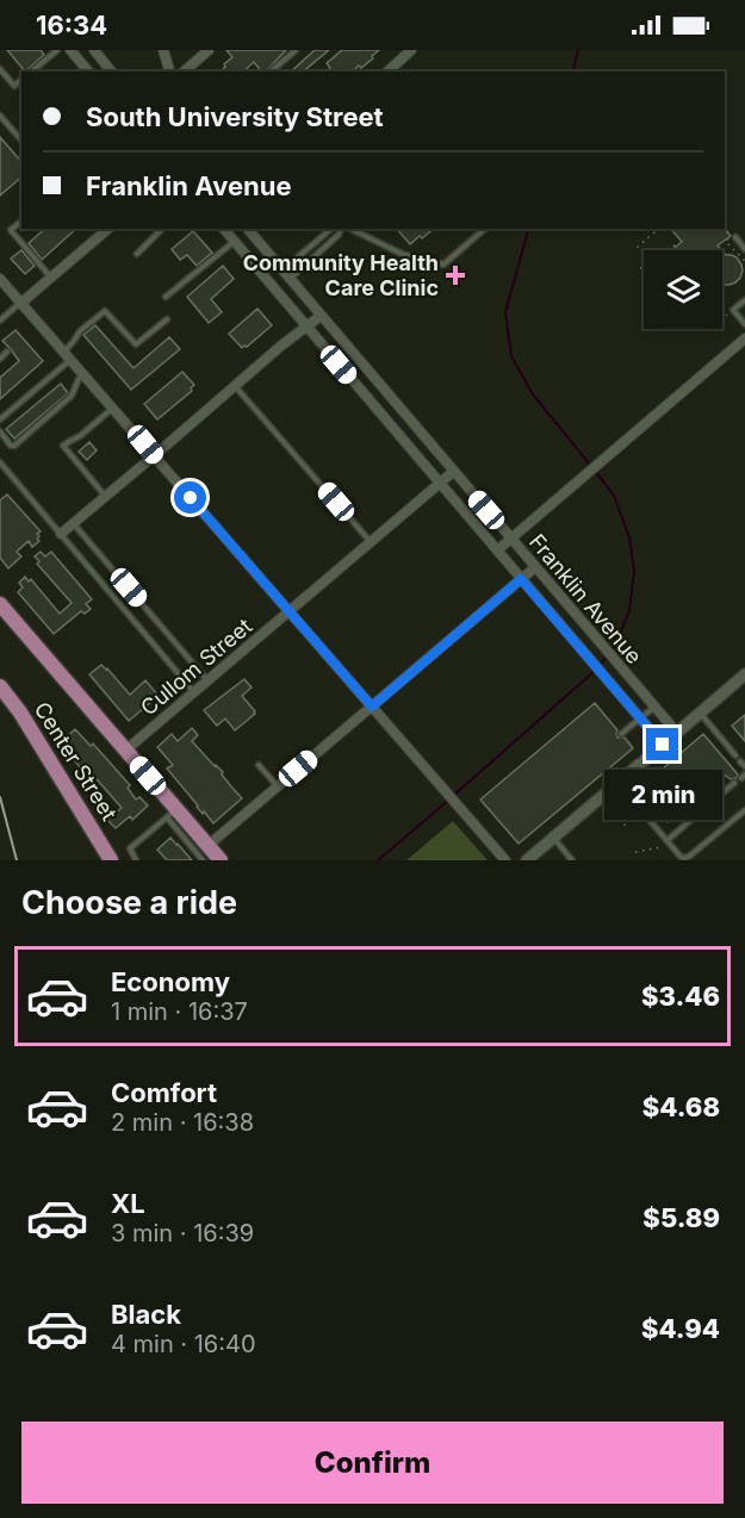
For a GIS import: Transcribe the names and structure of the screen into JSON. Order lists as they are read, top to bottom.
{
  "streets": {
    "main road": ["Center Street"],
    "street": ["Franklin Avenue", "Cullom Street"]
  },
  "crossings": [
    ["Franklin Avenue", "Cullom Street"]
  ],
  "places": {
    "health": ["Community Health Care Clinic"]
  },
  "page": {
    "status": "16:34",
    "banner": ["South University Street", "Franklin Avenue"],
    "bubble": "2 min",
    "heading": "Choose a ride",
    "list": [
      {
        "name": "Economy",
        "note": "1 min · 16:37",
        "value": "$3.46"
      },
      {
        "name": "Comfort",
        "note": "2 min · 16:38",
        "value": "$4.68"
      },
      {
        "name": "XL",
        "note": "3 min · 16:39",
        "value": "$5.89"
      },
      {
        "name": "Black",
        "note": "4 min · 16:40",
        "value": "$4.94"
      }
    ],
    "buttons": "Confirm"
  }
}
